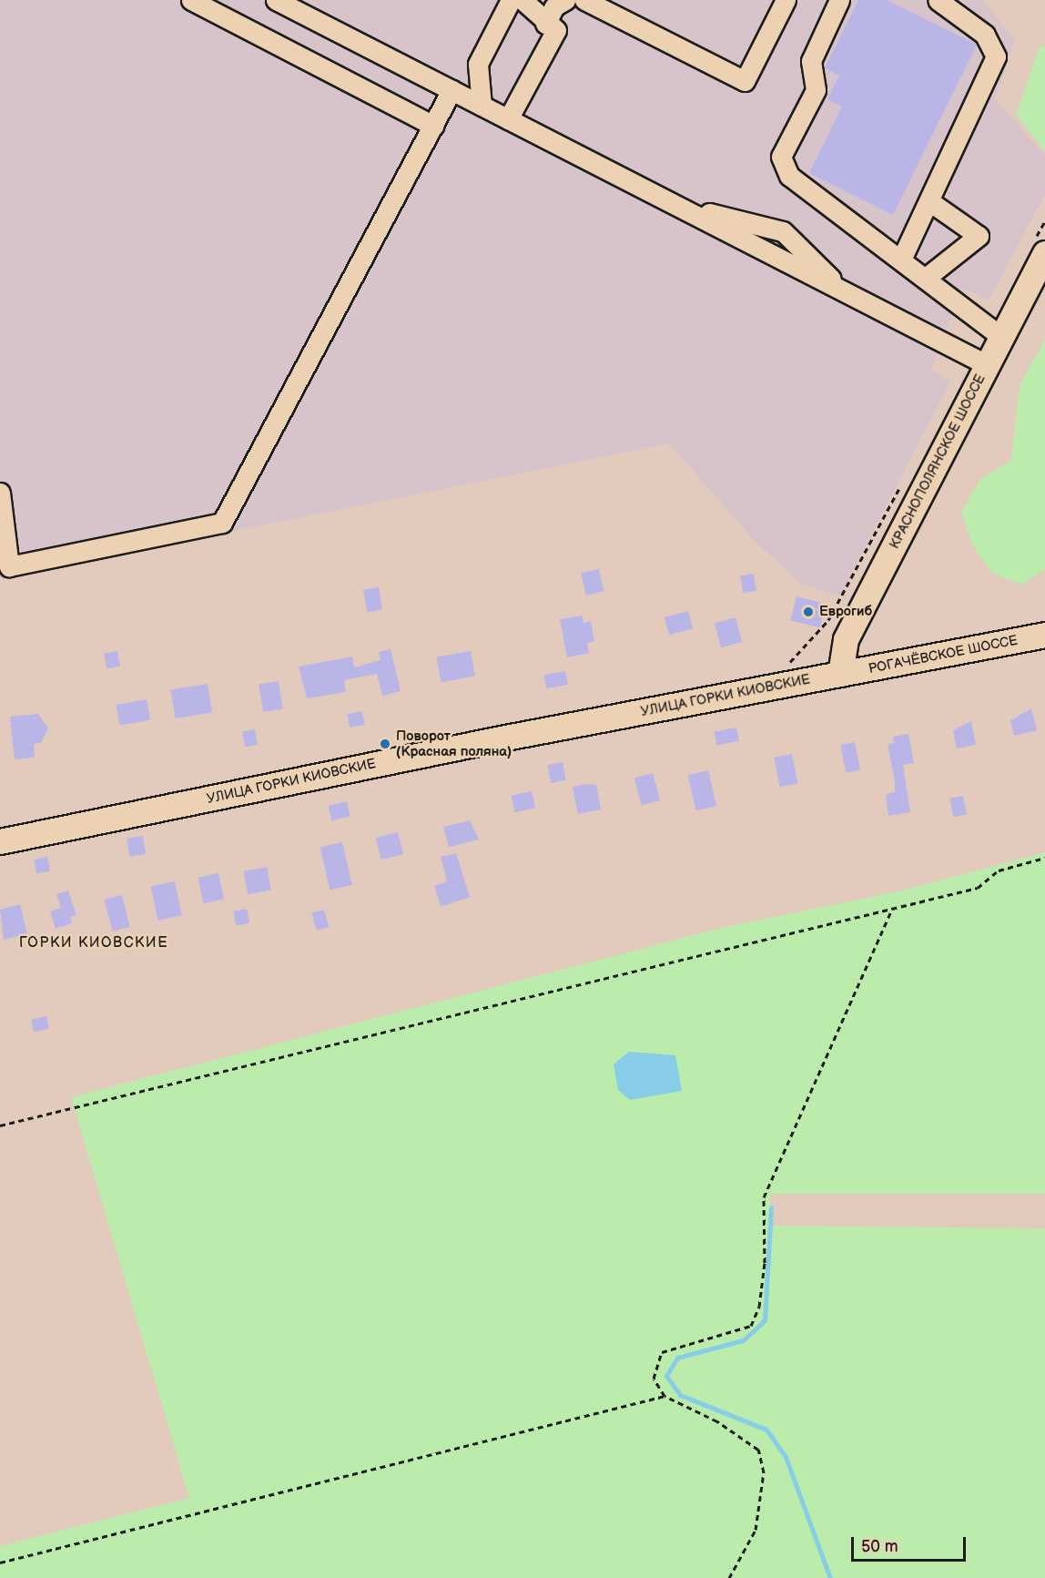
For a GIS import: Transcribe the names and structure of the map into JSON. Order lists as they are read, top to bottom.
{
  "streets": {
    "main road": ["КРАСНОПОЛЯНСКОЕ ШОССЕ", "РОГАЧЁВСКОЕ ШОССЕ", "УЛИЦА ГОРКИ КИОВСКИЕ"]
  },
  "crossings": [
    ["КРАСНОПОЛЯНСКОЕ ШОССЕ", "РОГАЧЁВСКОЕ ШОССЕ"],
    ["КРАСНОПОЛЯНСКОЕ ШОССЕ", "УЛИЦА ГОРКИ КИОВСКИЕ"],
    ["РОГАЧЁВСКОЕ ШОССЕ", "УЛИЦА ГОРКИ КИОВСКИЕ"]
  ],
  "districts": ["ГОРКИ КИОВСКИЕ"],
  "places": ["Еврогиб", "Поворот (Красная поляна)"],
  "scale_bar": "50 m"
}
